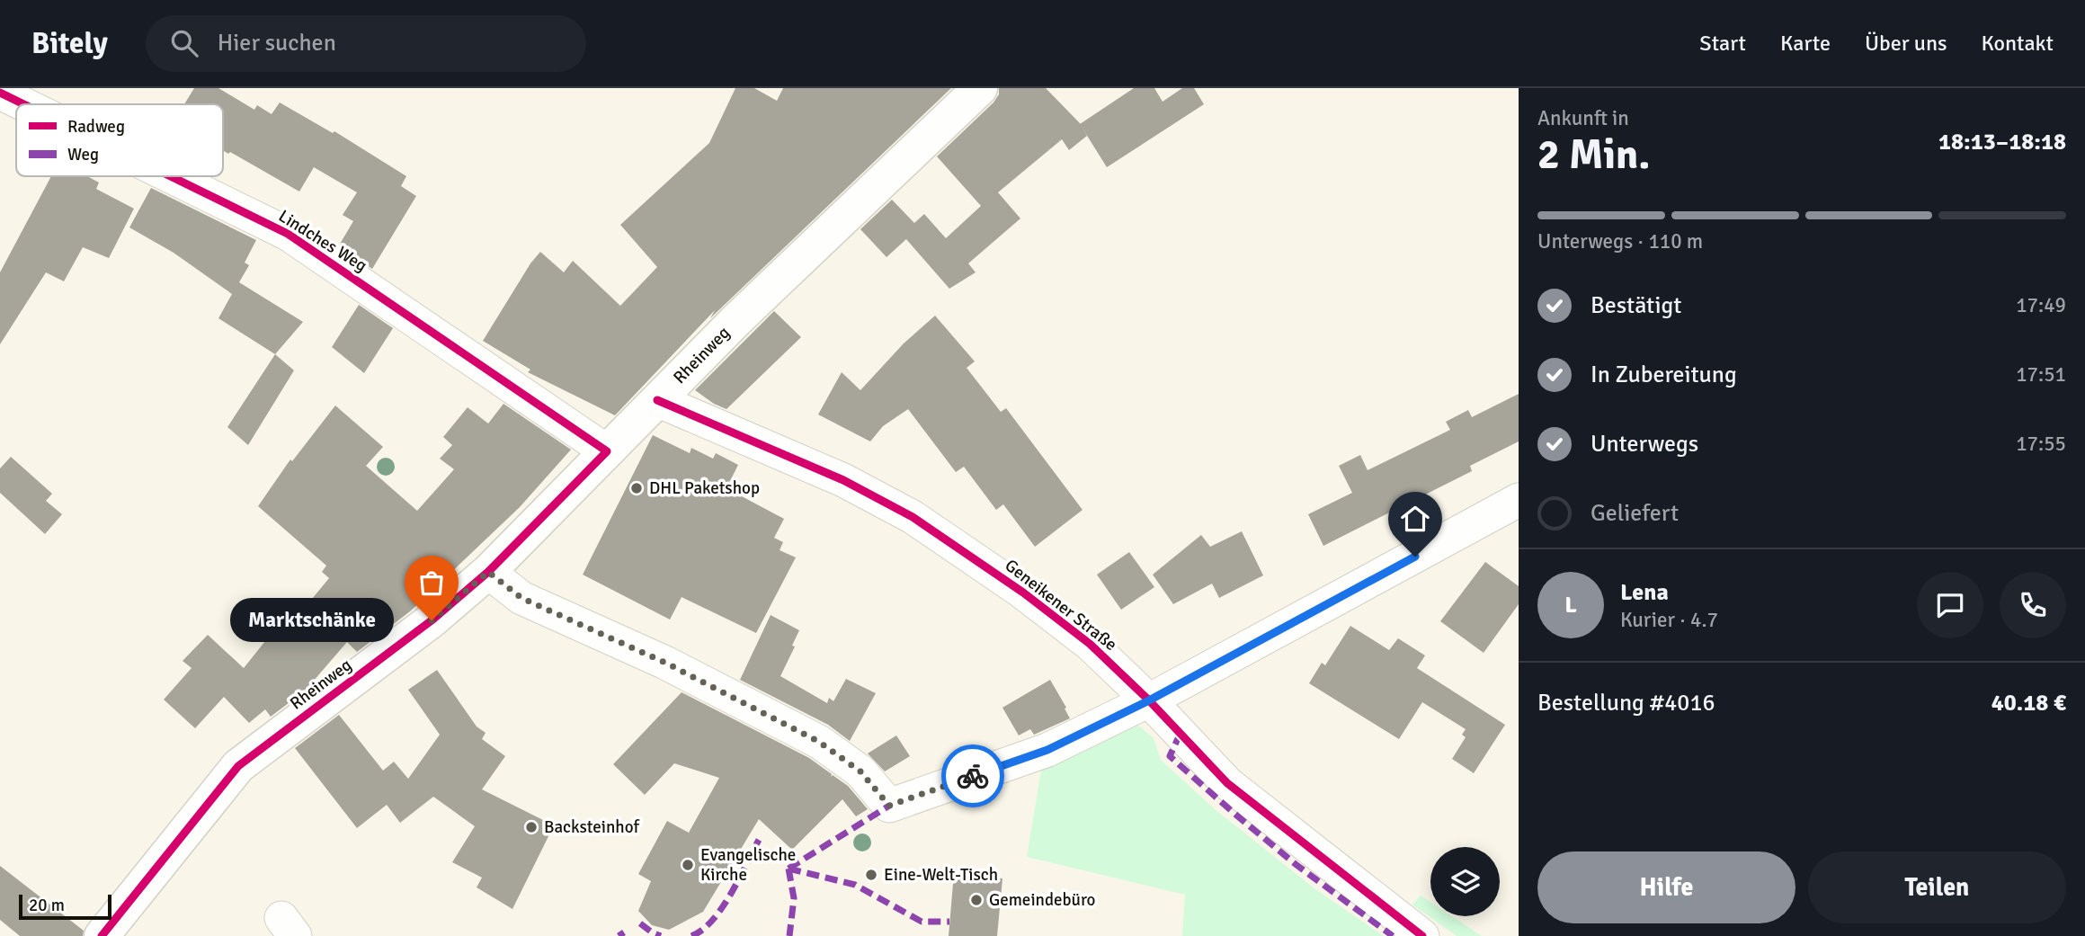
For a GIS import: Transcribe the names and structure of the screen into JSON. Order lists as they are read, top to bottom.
{
  "streets": {
    "main road": ["Rheinweg"],
    "street": ["Lindches Weg", "Geneikener Straße"]
  },
  "crossings": [
    ["Lindches Weg", "Rheinweg"],
    ["Rheinweg", "Geneikener Straße"]
  ],
  "places": [
    "DHL Paketshop",
    "Marktschänke",
    "Backsteinhof",
    "Evangelische Kirche",
    "Eine-Welt-Tisch",
    "Gemeindebüro"
  ],
  "legend": ["Radweg", "Weg"],
  "scale_bar": "20 m",
  "page": {
    "header": "Bitely",
    "search": "Hier suchen",
    "nav": [
      "Start",
      "Karte",
      "Über uns",
      "Kontakt"
    ],
    "heading": ["2 Min.", "Ankunft in", "18:13–18:18"],
    "panel": [
      "Lena",
      "Kurier · 4.7",
      "Bestellung #4016",
      "40.18 €"
    ],
    "bar": "Unterwegs · 110 m",
    "list": [
      ["Bestätigt", "17:49"],
      ["In Zubereitung", "17:51"],
      ["Unterwegs", "17:55"],
      "Geliefert"
    ],
    "round": "L",
    "bubble": "Marktschänke",
    "buttons": ["Hilfe", "Teilen"],
    "scale": "20 m"
  }
}
